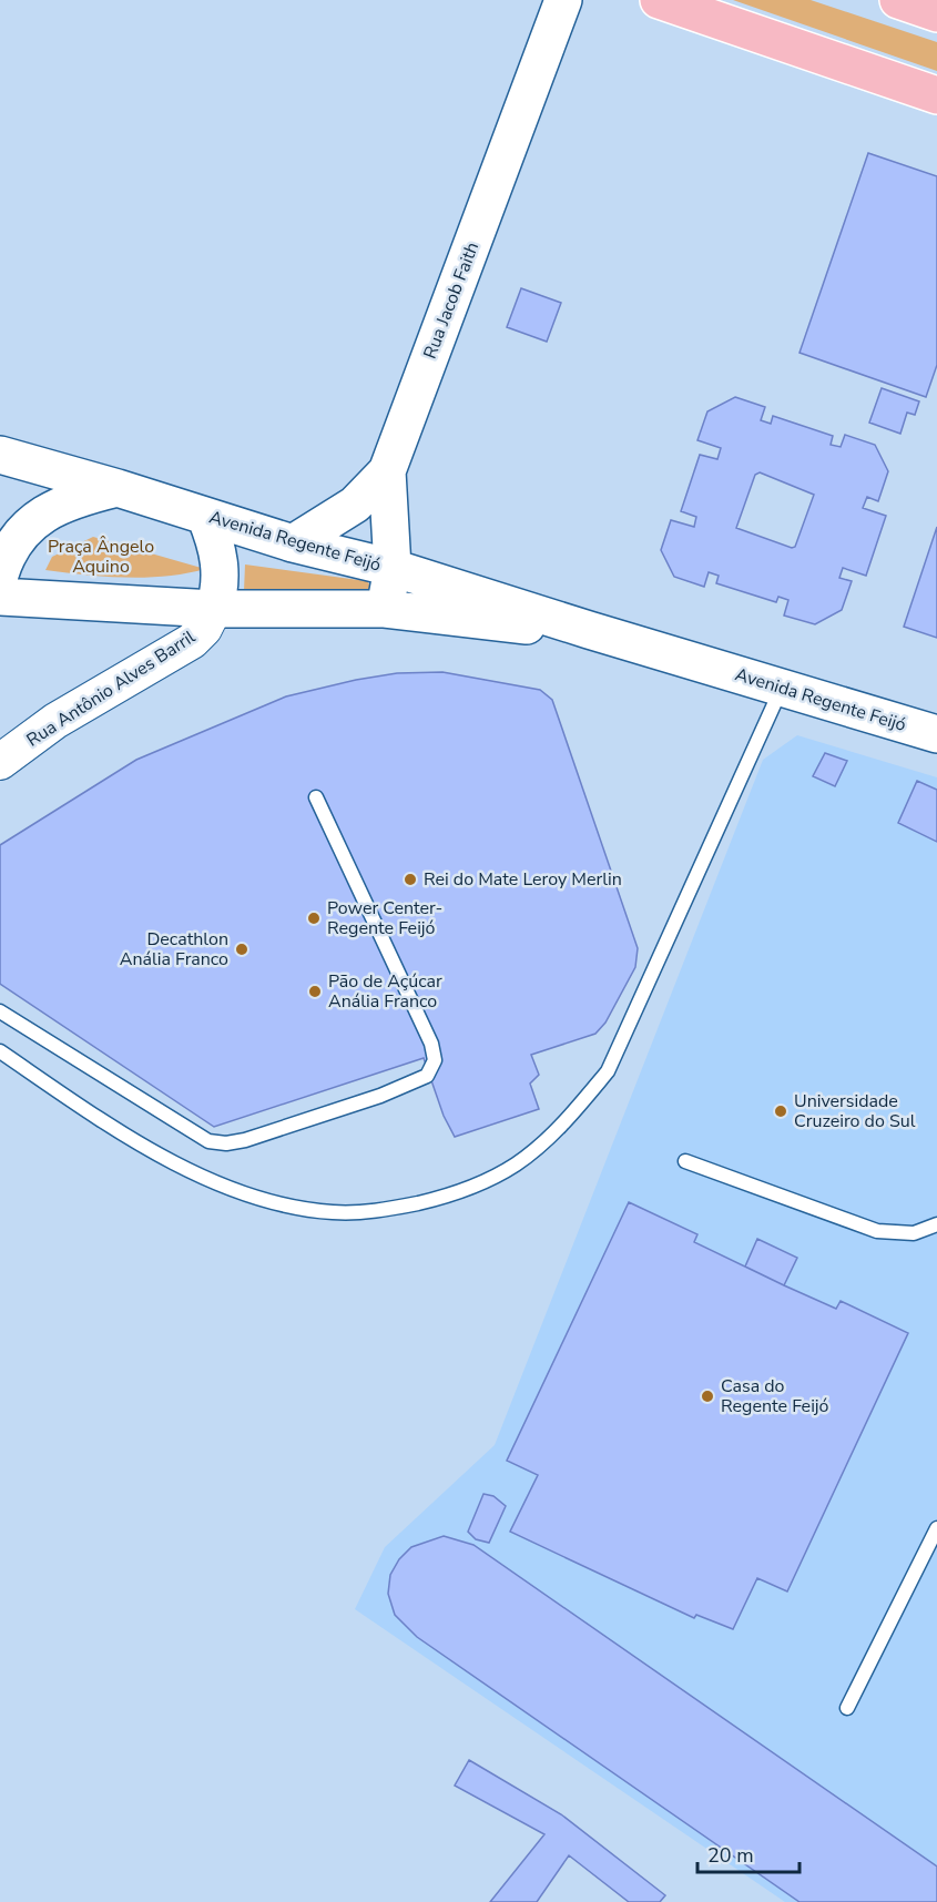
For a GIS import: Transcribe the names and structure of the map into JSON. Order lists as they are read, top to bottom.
{
  "streets": {
    "main road": ["Rua Jacob Faith", "Avenida Regente Feijó"],
    "street": ["Rua Antônio Alves Barril"]
  },
  "crossings": [
    ["Rua Jacob Faith", "Avenida Regente Feijó"],
    ["Avenida Regente Feijó", "Rua Antônio Alves Barril"]
  ],
  "parks": ["Praça Ângelo Aquino"],
  "places": [
    "Rei do Mate Leroy Merlin",
    "Power Center- Regente Feijó",
    "Decathlon Anália Franco",
    "Pão de Açúcar Anália Franco",
    "Universidade Cruzeiro do Sul",
    "Casa do Regente Feijó"
  ],
  "scale_bar": "20 m"
}
